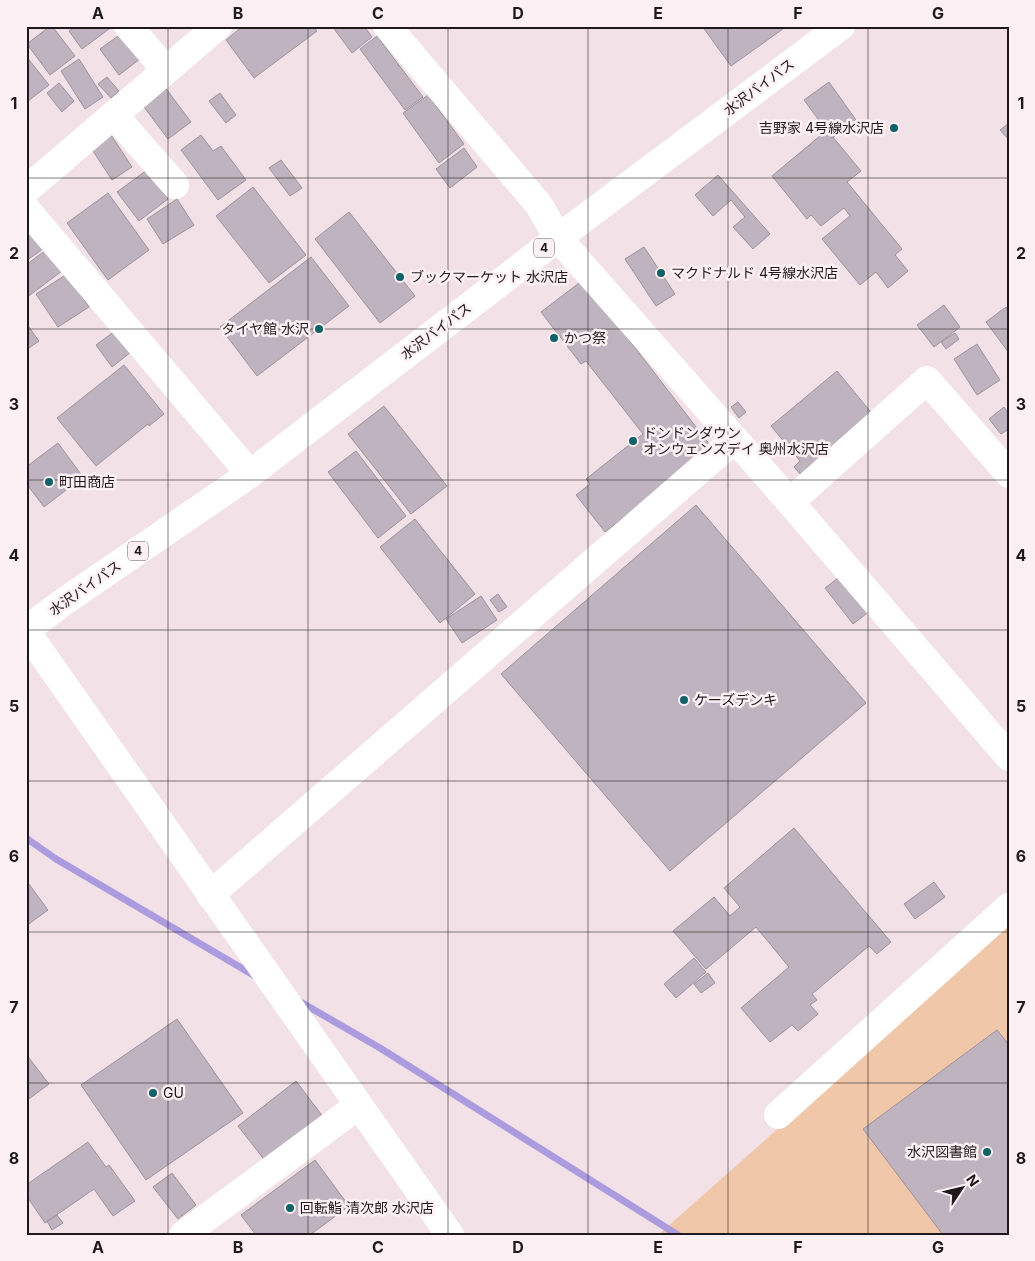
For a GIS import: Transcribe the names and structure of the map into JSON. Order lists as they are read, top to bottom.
{
  "streets": {
    "main road": ["水沢バイパス", "4"]
  },
  "places": [
    "吉野家 4号線水沢店",
    "マクドナルド 4号線水沢店",
    "ブックマーケット 水沢店",
    "タイヤ館 水沢",
    "かつ祭",
    "ドンドンダウン オンウェンズデイ 奥州水沢店",
    "町田商店",
    "ケーズデンキ",
    "GU",
    "水沢図書館",
    "回転鮨 清次郎 水沢店"
  ],
  "north": "top right",
  "grid": {
    "columns": [
      "A",
      "B",
      "C",
      "D",
      "E",
      "F",
      "G"
    ],
    "rows": [
      "1",
      "2",
      "3",
      "4",
      "5",
      "6",
      "7",
      "8"
    ]
  }
}
